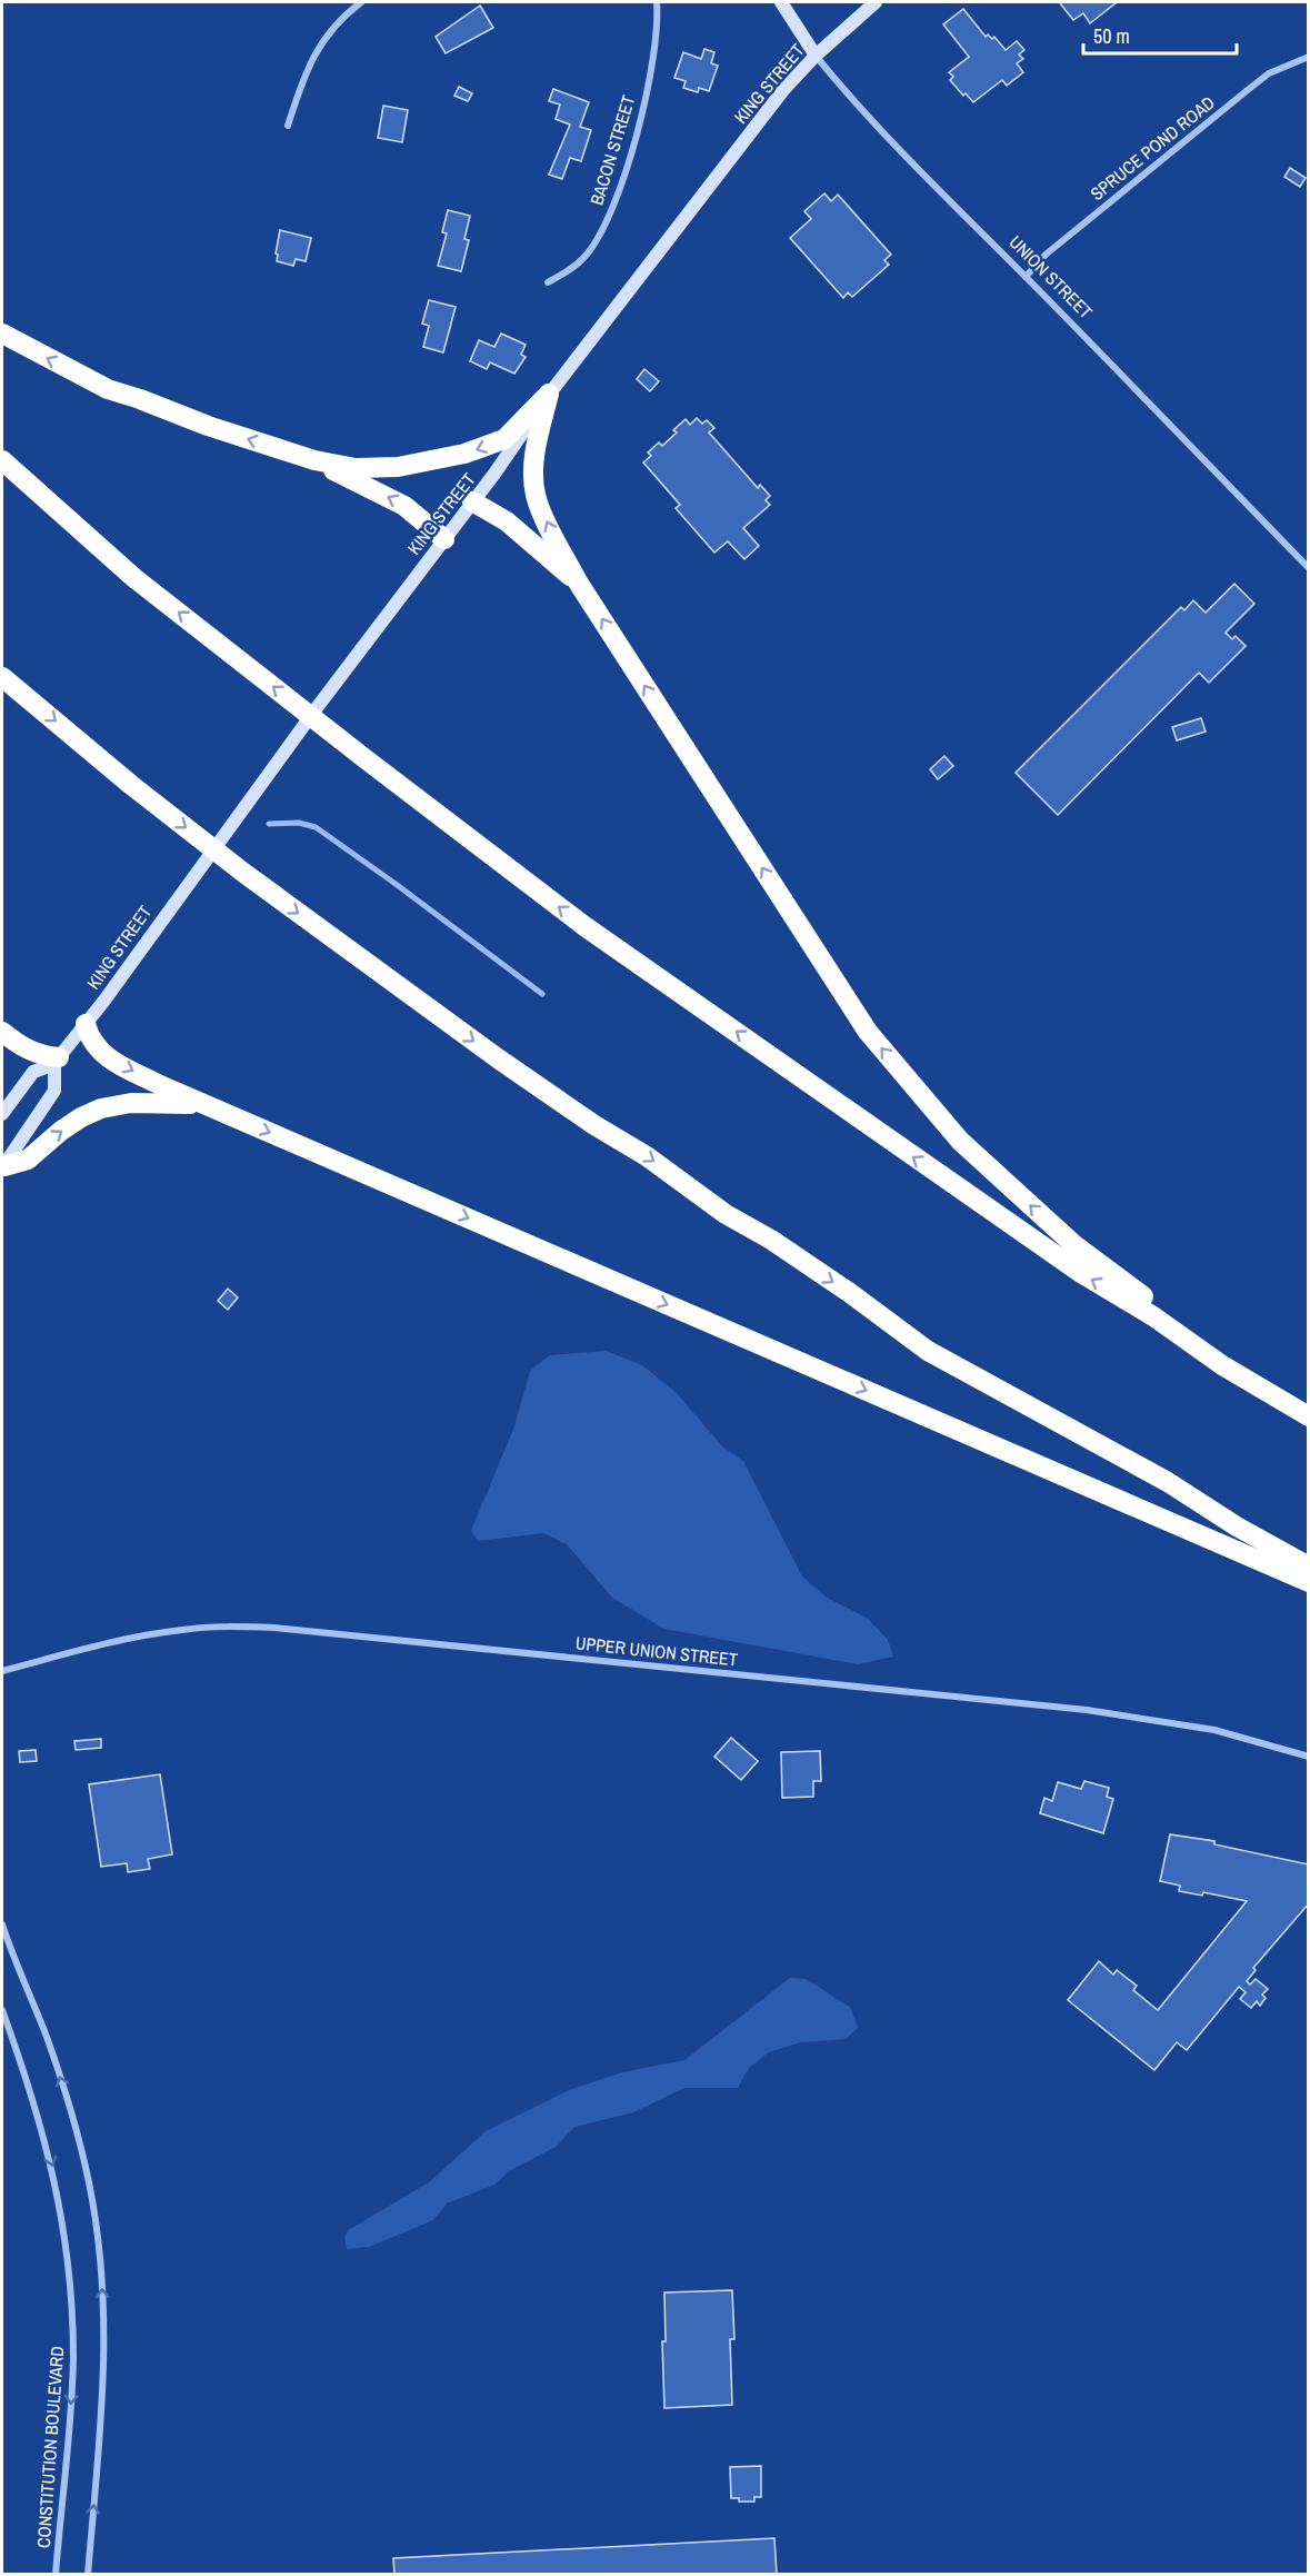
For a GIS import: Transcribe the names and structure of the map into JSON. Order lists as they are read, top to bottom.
{
  "streets": {
    "main road": ["KING STREET", "UNION STREET"],
    "street": [
      "SPRUCE POND ROAD",
      "BACON STREET",
      "UPPER UNION STREET",
      "CONSTITUTION BOULEVARD"
    ]
  },
  "crossings": [
    ["KING STREET", "UNION STREET"],
    ["SPRUCE POND ROAD", "UNION STREET"]
  ],
  "scale_bar": "50 m"
}
